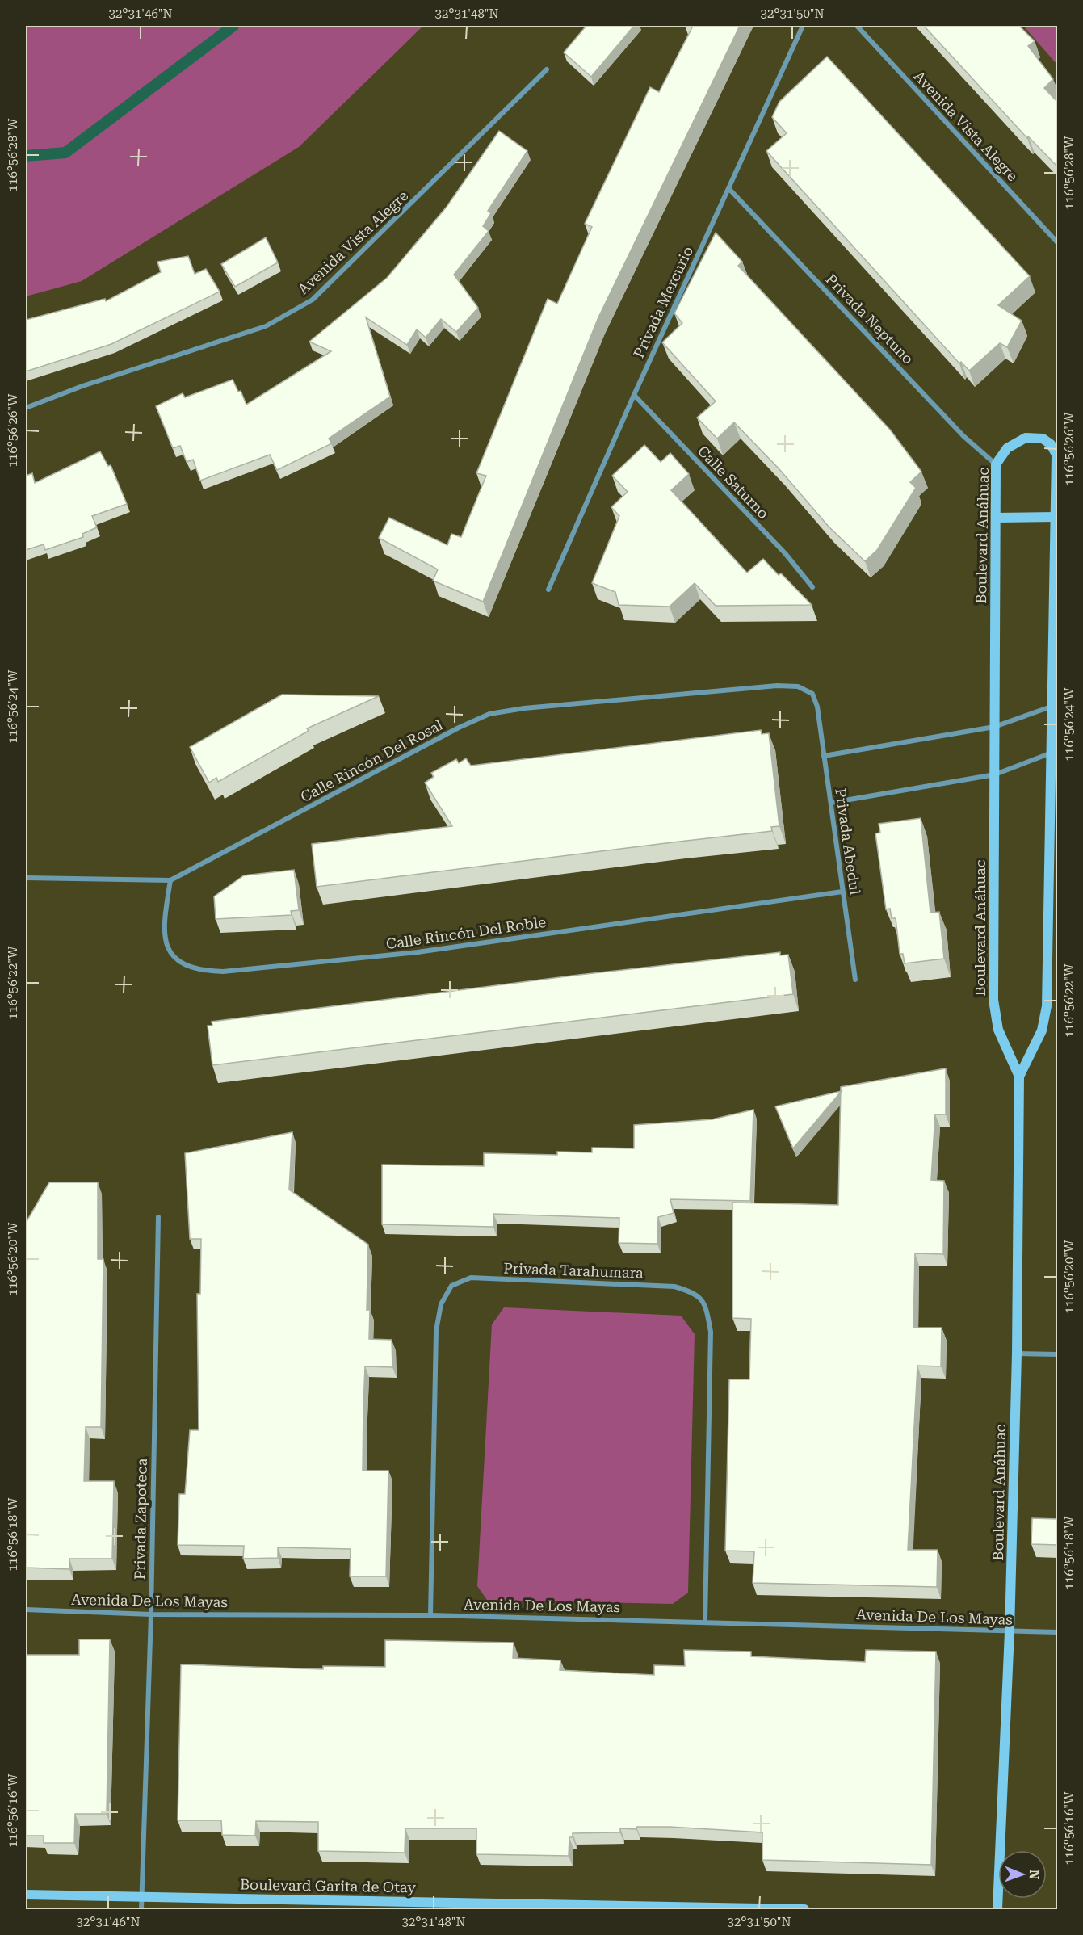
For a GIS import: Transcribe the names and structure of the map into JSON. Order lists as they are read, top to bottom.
{
  "streets": {
    "street": [
      "Avenida Vista Alegre",
      "Privada Mercurio",
      "Privada Neptuno",
      "Calle Saturno",
      "Boulevard Anáhuac",
      "Calle Rincón Del Rosal",
      "Privada Abedul",
      "Calle Rincón Del Roble",
      "Privada Tarahumara",
      "Privada Zapoteca",
      "Avenida De Los Mayas",
      "Boulevard Garita de Otay"
    ]
  },
  "crossings": [
    ["Privada Mercurio", "Privada Neptuno"],
    ["Privada Mercurio", "Calle Saturno"],
    ["Privada Neptuno", "Boulevard Anáhuac"],
    ["Boulevard Anáhuac", "Avenida De Los Mayas"],
    ["Calle Rincón Del Rosal", "Privada Abedul"],
    ["Calle Rincón Del Rosal", "Calle Rincón Del Roble"],
    ["Privada Abedul", "Calle Rincón Del Roble"],
    ["Privada Tarahumara", "Avenida De Los Mayas"],
    ["Privada Zapoteca", "Avenida De Los Mayas"],
    ["Privada Zapoteca", "Boulevard Garita de Otay"]
  ],
  "north": "right",
  "coordinates": [
    "32°31'46\"N",
    "32°31'48\"N",
    "32°31'50\"N",
    "116°56'28\"W",
    "116°56'26\"W",
    "116°56'24\"W",
    "116°56'22\"W",
    "116°56'20\"W",
    "116°56'18\"W",
    "116°56'16\"W"
  ]
}
